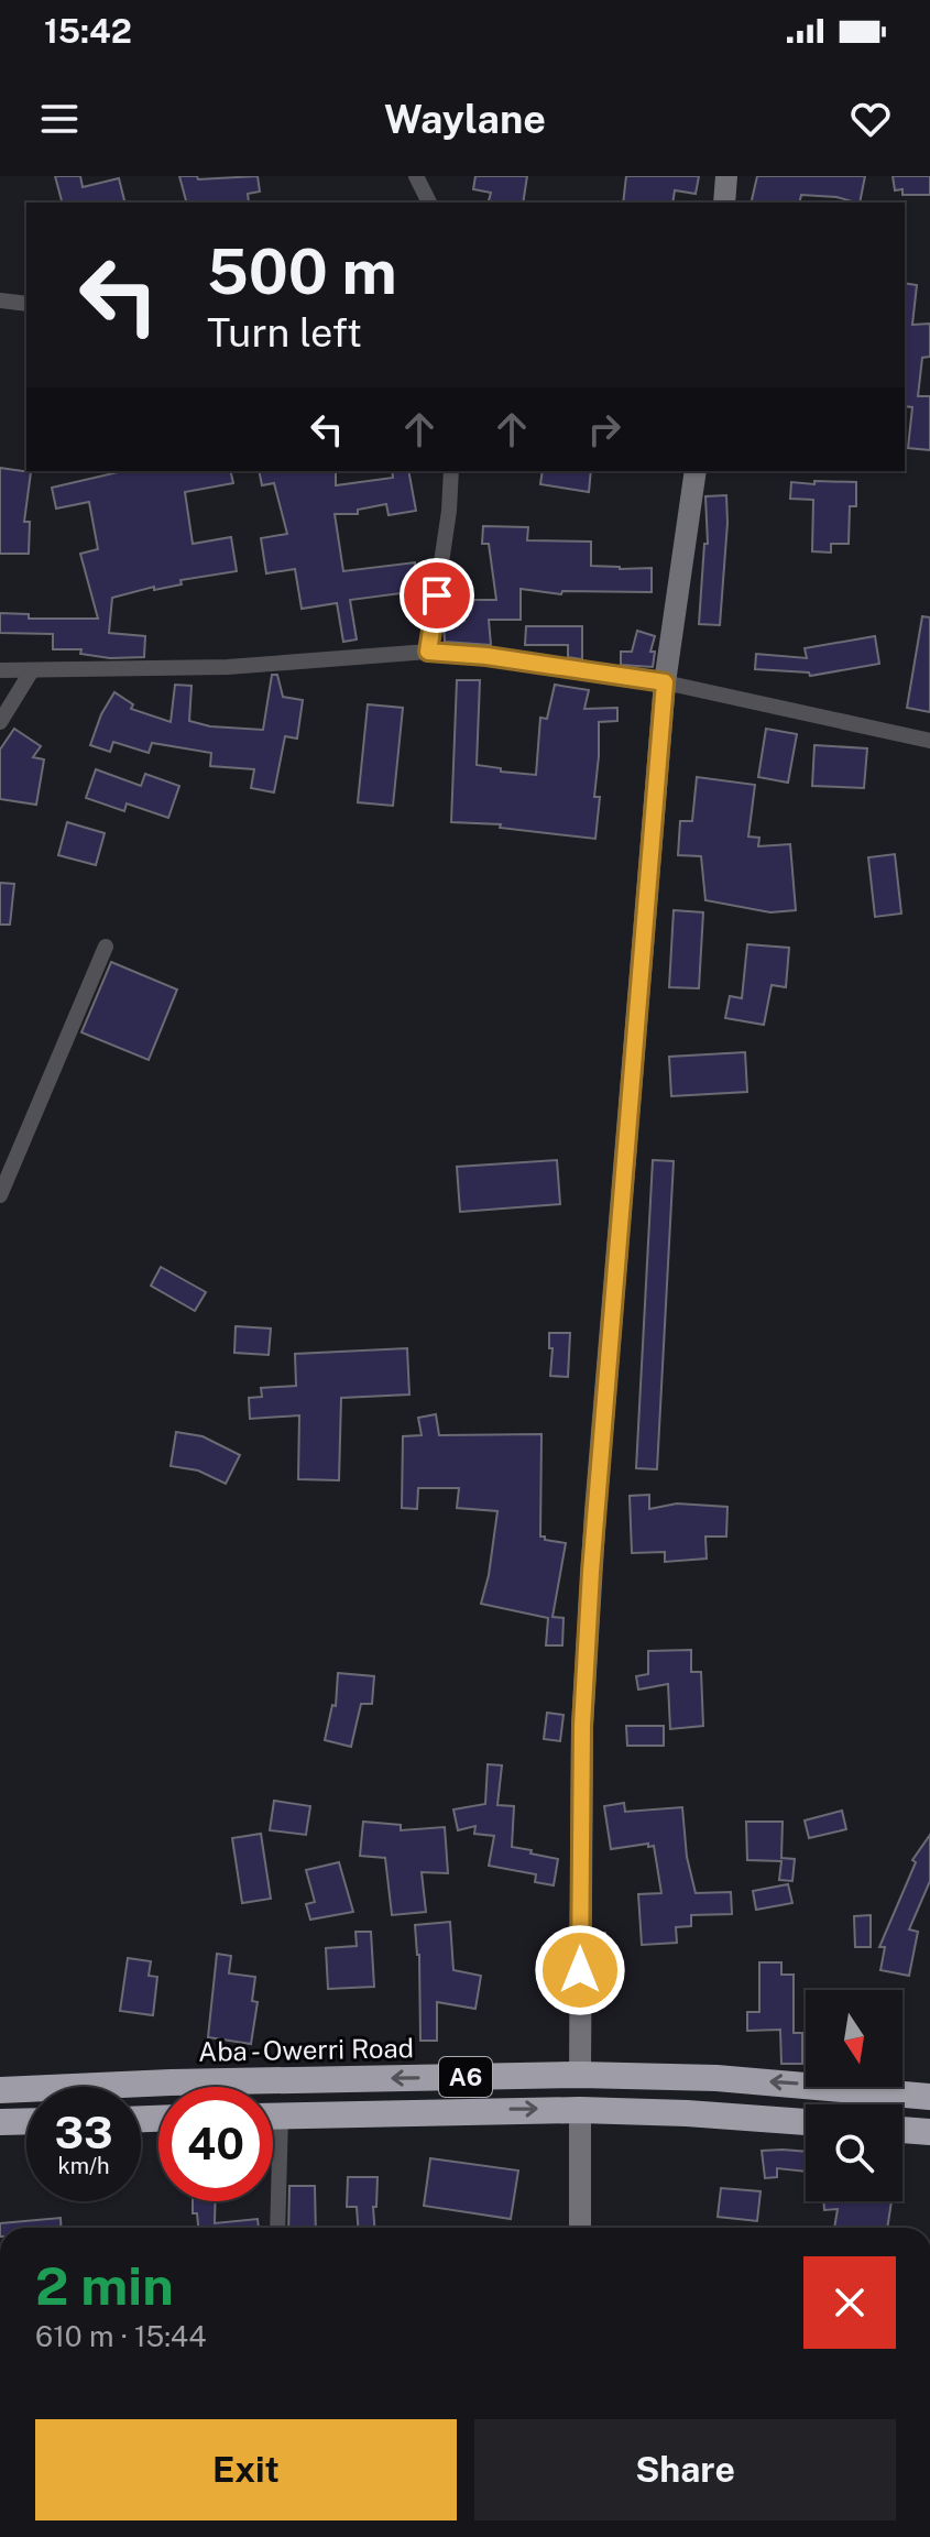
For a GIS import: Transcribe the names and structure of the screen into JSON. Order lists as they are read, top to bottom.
{
  "streets": {
    "highway": ["Aba - Owerri Road", "A6"]
  },
  "north": "bottom",
  "page": {
    "status": "15:42",
    "header": "Waylane",
    "turn": ["500 m", "Turn left"],
    "speed": "33 km/h",
    "limit": "40",
    "heading": ["2 min", "610 m · 15:44"],
    "buttons": ["Exit", "Share"]
  }
}
